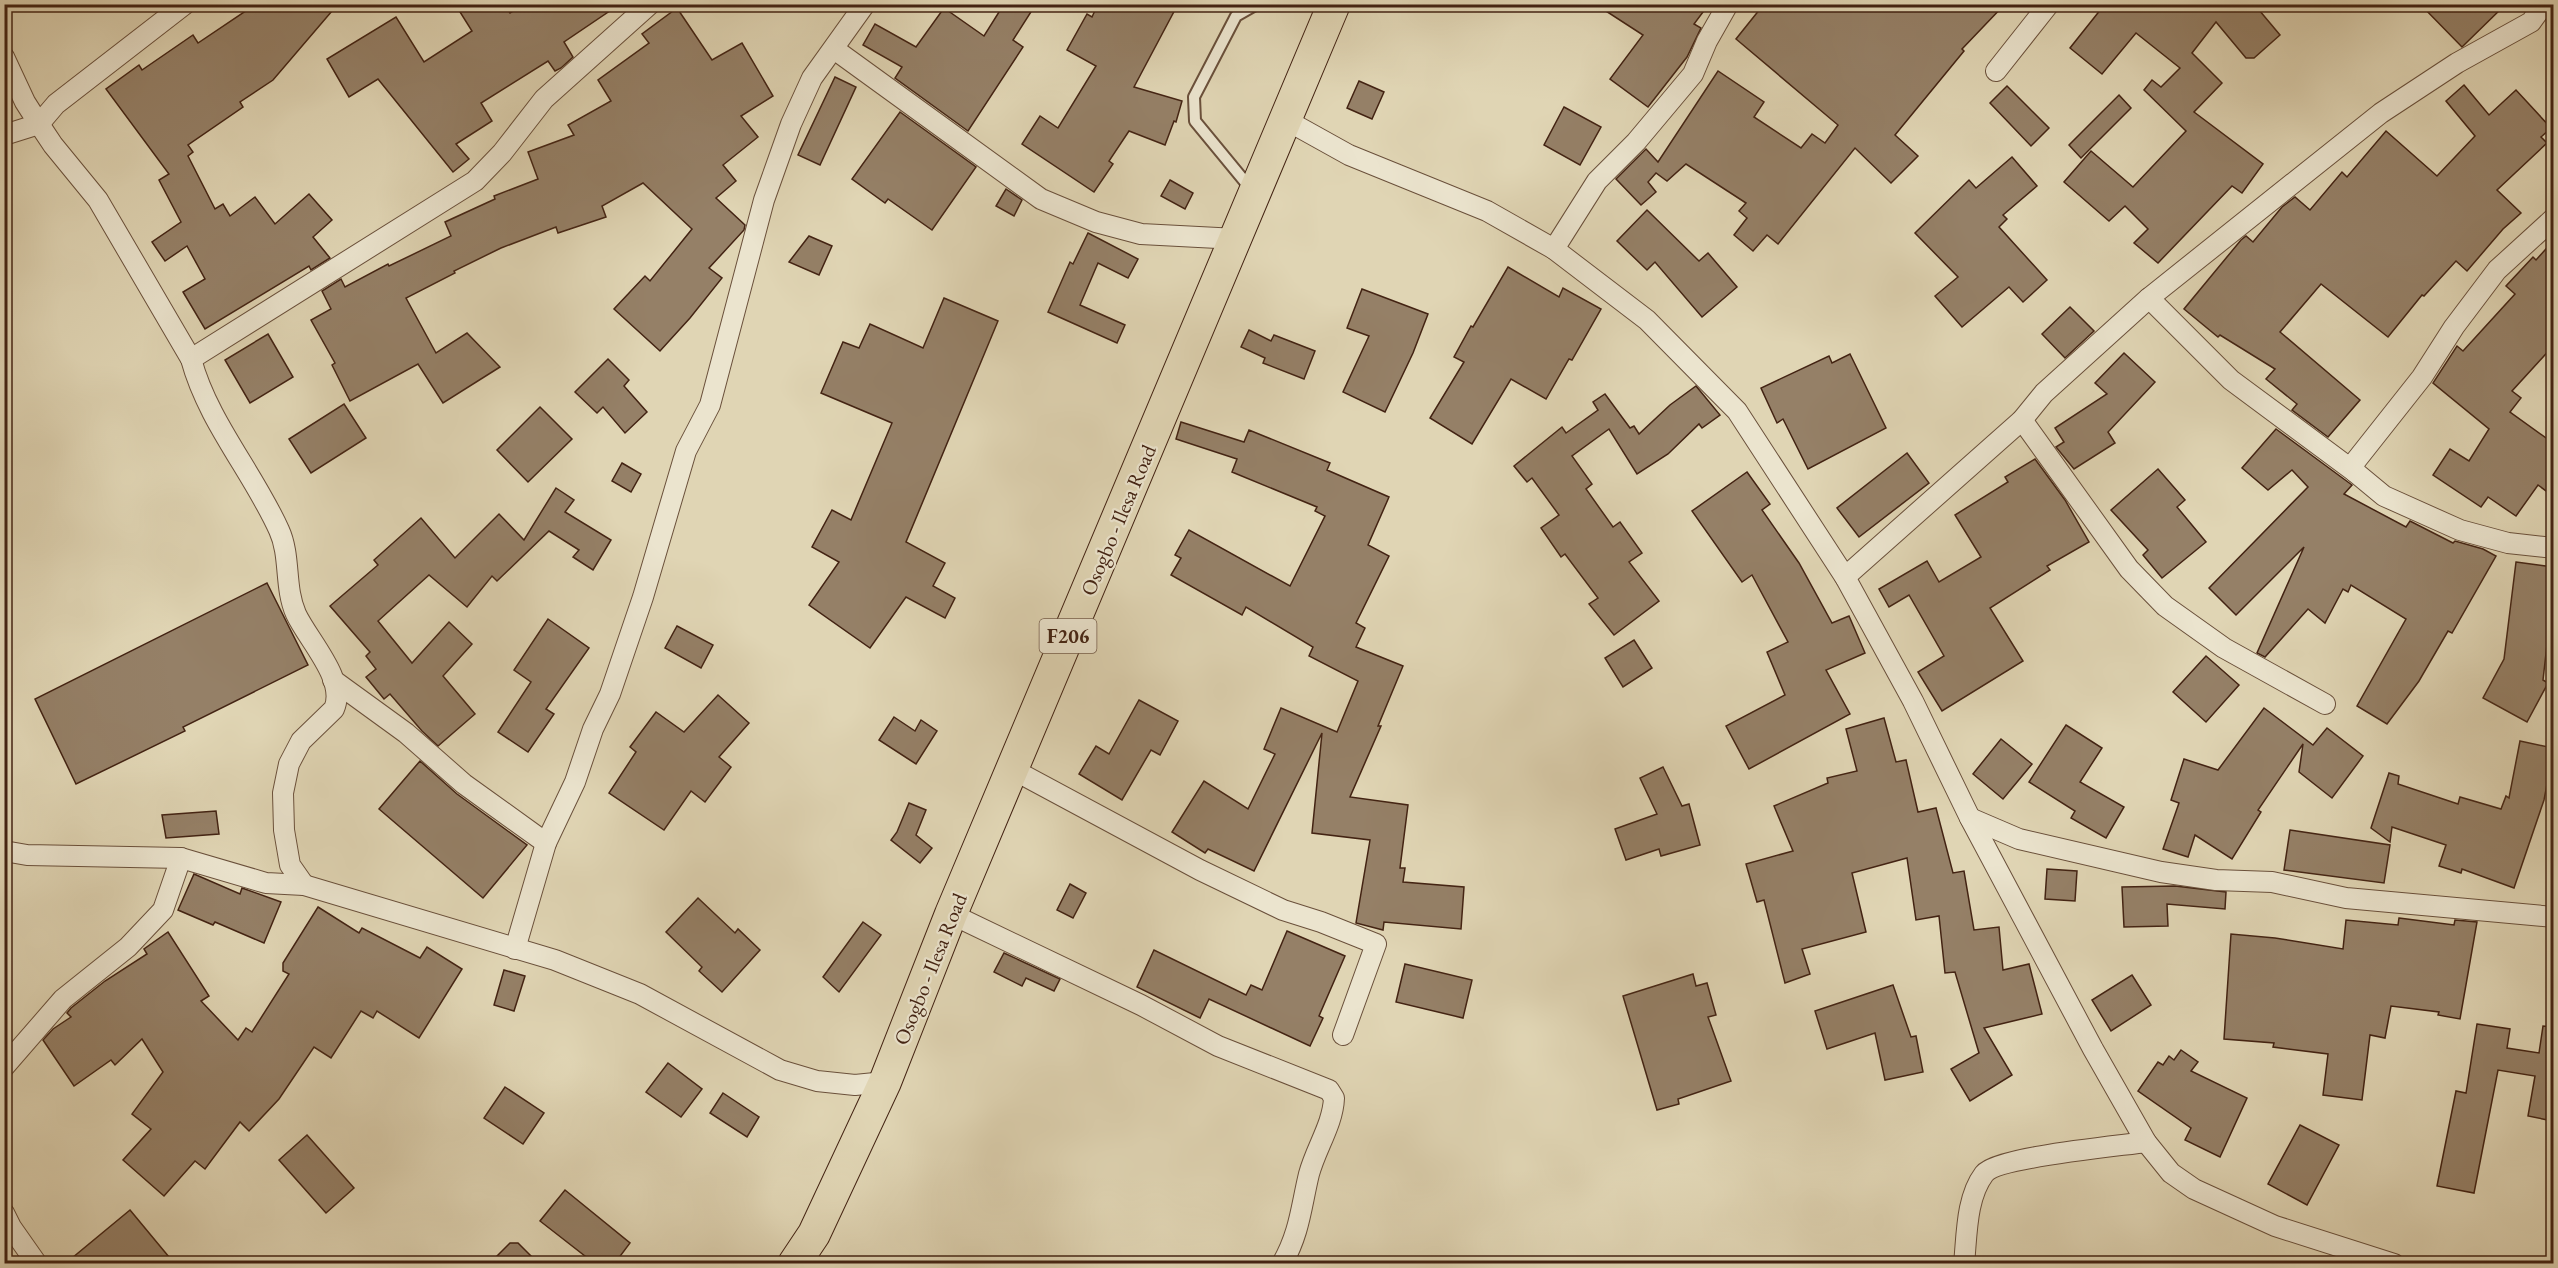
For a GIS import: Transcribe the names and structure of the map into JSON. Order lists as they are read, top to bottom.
{
  "streets": {
    "main road": ["Osogbo - Ilesa Road", "F206"]
  }
}
